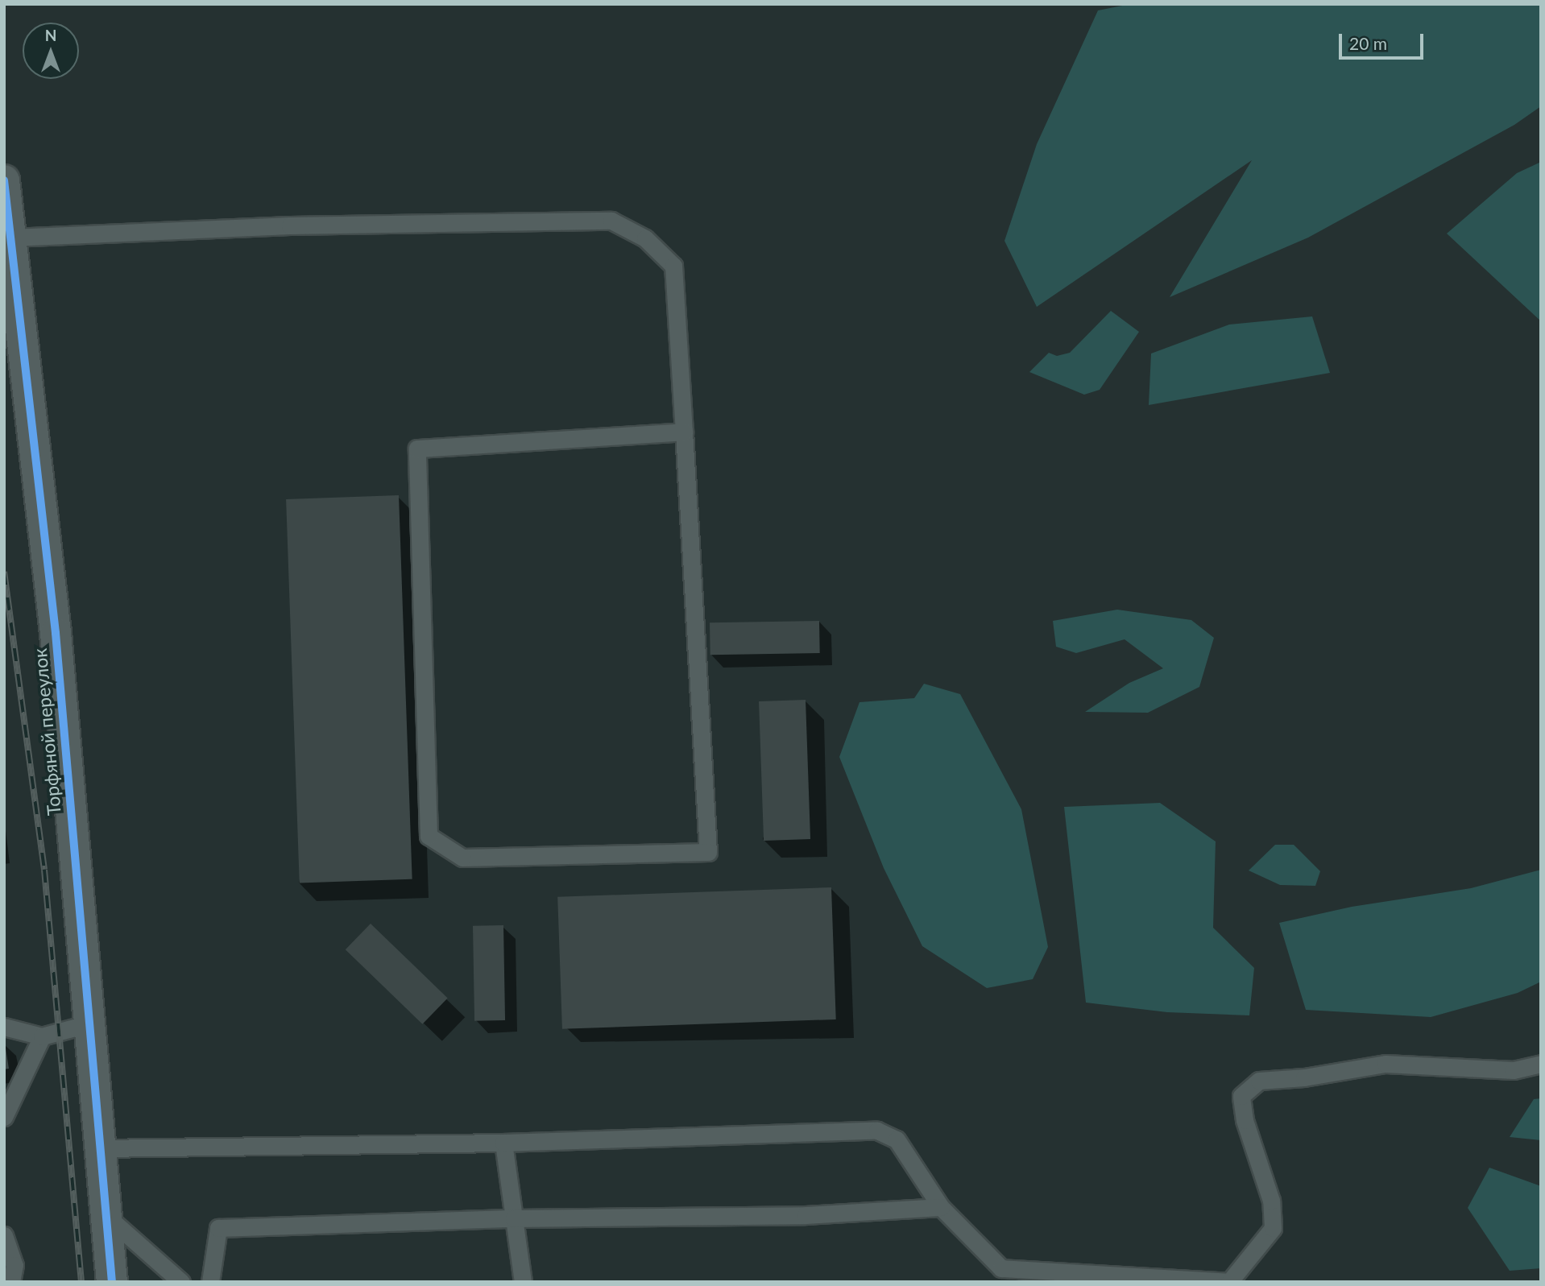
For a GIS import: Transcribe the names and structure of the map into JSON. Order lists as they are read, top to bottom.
{
  "streets": {
    "street": ["Торфяной переулок"]
  },
  "scale_bar": "20 m",
  "north": "top"
}
